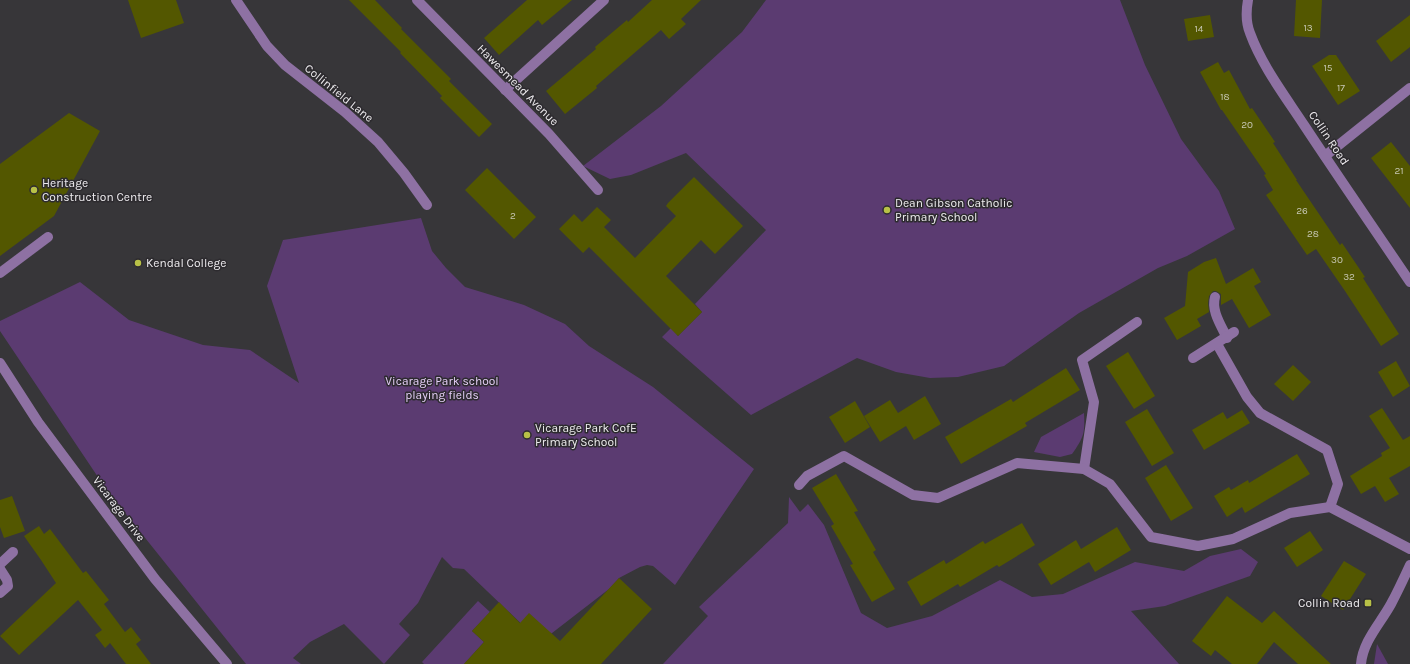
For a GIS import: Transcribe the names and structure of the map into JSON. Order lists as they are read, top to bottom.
{
  "streets": {
    "street": [
      "Hawesmead Avenue",
      "Collinfield Lane",
      "Collin Road",
      "Vicarage Drive"
    ]
  },
  "parks": ["Vicarage Park school playing fields"],
  "places": {
    "other": [
      "Heritage Construction Centre",
      "Dean Gibson Catholic Primary School",
      "Kendal College",
      "Vicarage Park CofE Primary School"
    ],
    "transit": ["Collin Road"]
  },
  "house_numbers": [
    "13",
    "14",
    "15",
    "17",
    "18",
    "20",
    "21",
    "26",
    "2",
    "28",
    "30",
    "32"
  ]
}
